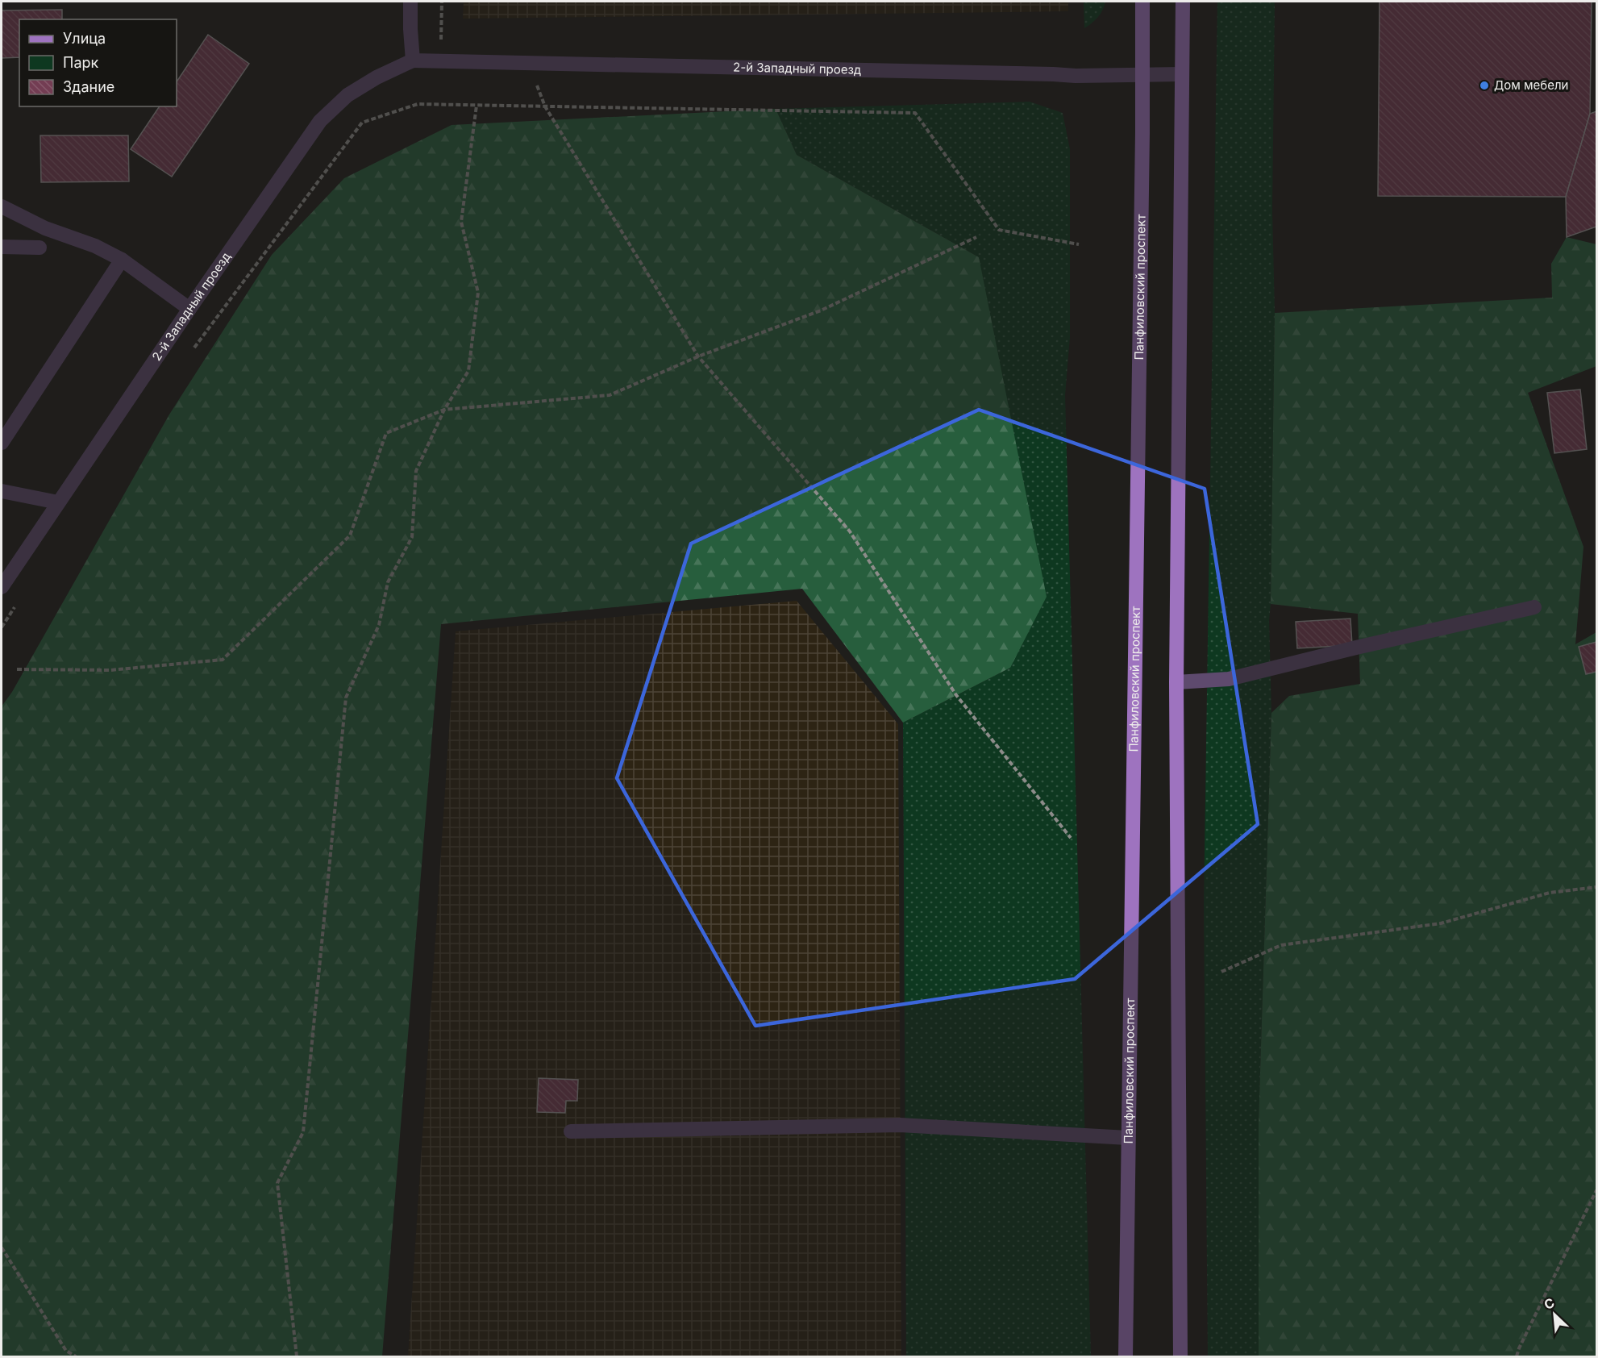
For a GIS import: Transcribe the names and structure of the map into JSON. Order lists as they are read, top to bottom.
{
  "streets": {
    "main road": ["Панфиловский проспект"],
    "street": ["2-й Западный проезд"]
  },
  "crossings": [
    ["2-й Западный проезд", "Панфиловский проспект"]
  ],
  "places": ["Дом мебели"],
  "legend": ["Улица", "Парк", "Здание"],
  "north": "top left"
}
